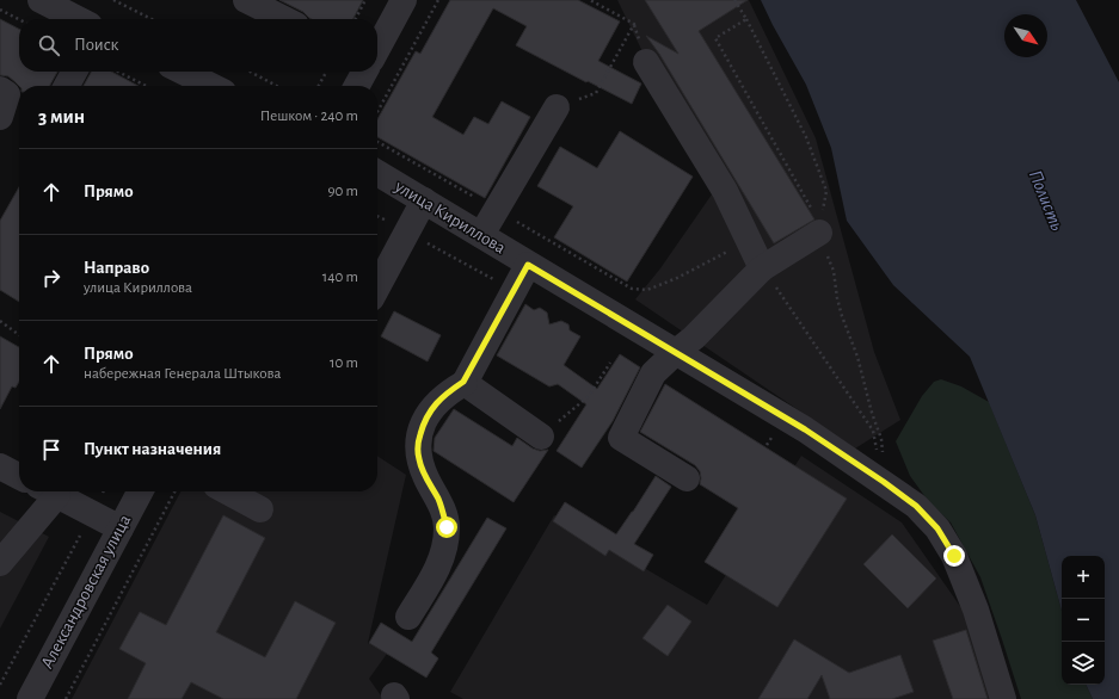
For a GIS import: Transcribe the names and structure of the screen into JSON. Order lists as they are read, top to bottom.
{
  "streets": {
    "street": ["улица Кириллова", "Александровская улица"]
  },
  "water": ["Полисть"],
  "north": "bottom right",
  "page": {
    "search": "Поиск",
    "heading": ["3 мин", "Пешком · 240 m"],
    "list": [
      ["Прямо", "90 m"],
      ["Направо", "улица Кириллова", "140 m"],
      ["Прямо", "набережная Генерала Штыкова", "10 m"],
      "Пункт назначения"
    ],
    "map_buttons": ["+", "−"]
  }
}
